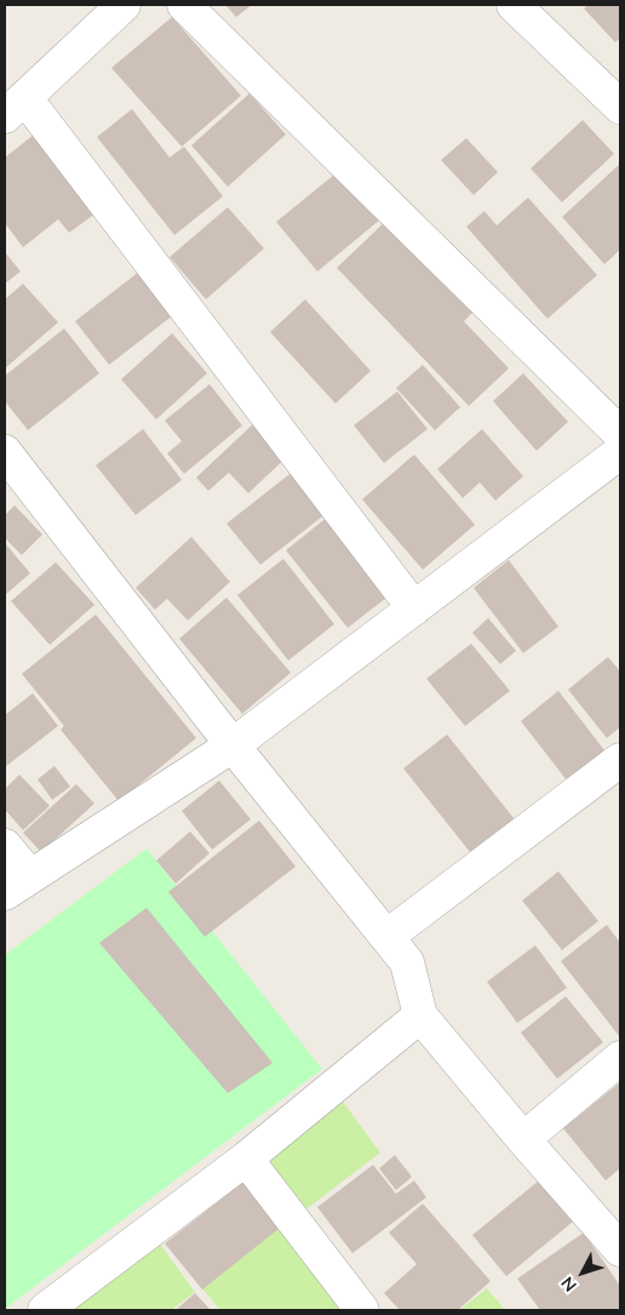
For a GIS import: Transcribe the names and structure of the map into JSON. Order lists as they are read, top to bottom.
{
  "north": "bottom left"
}
